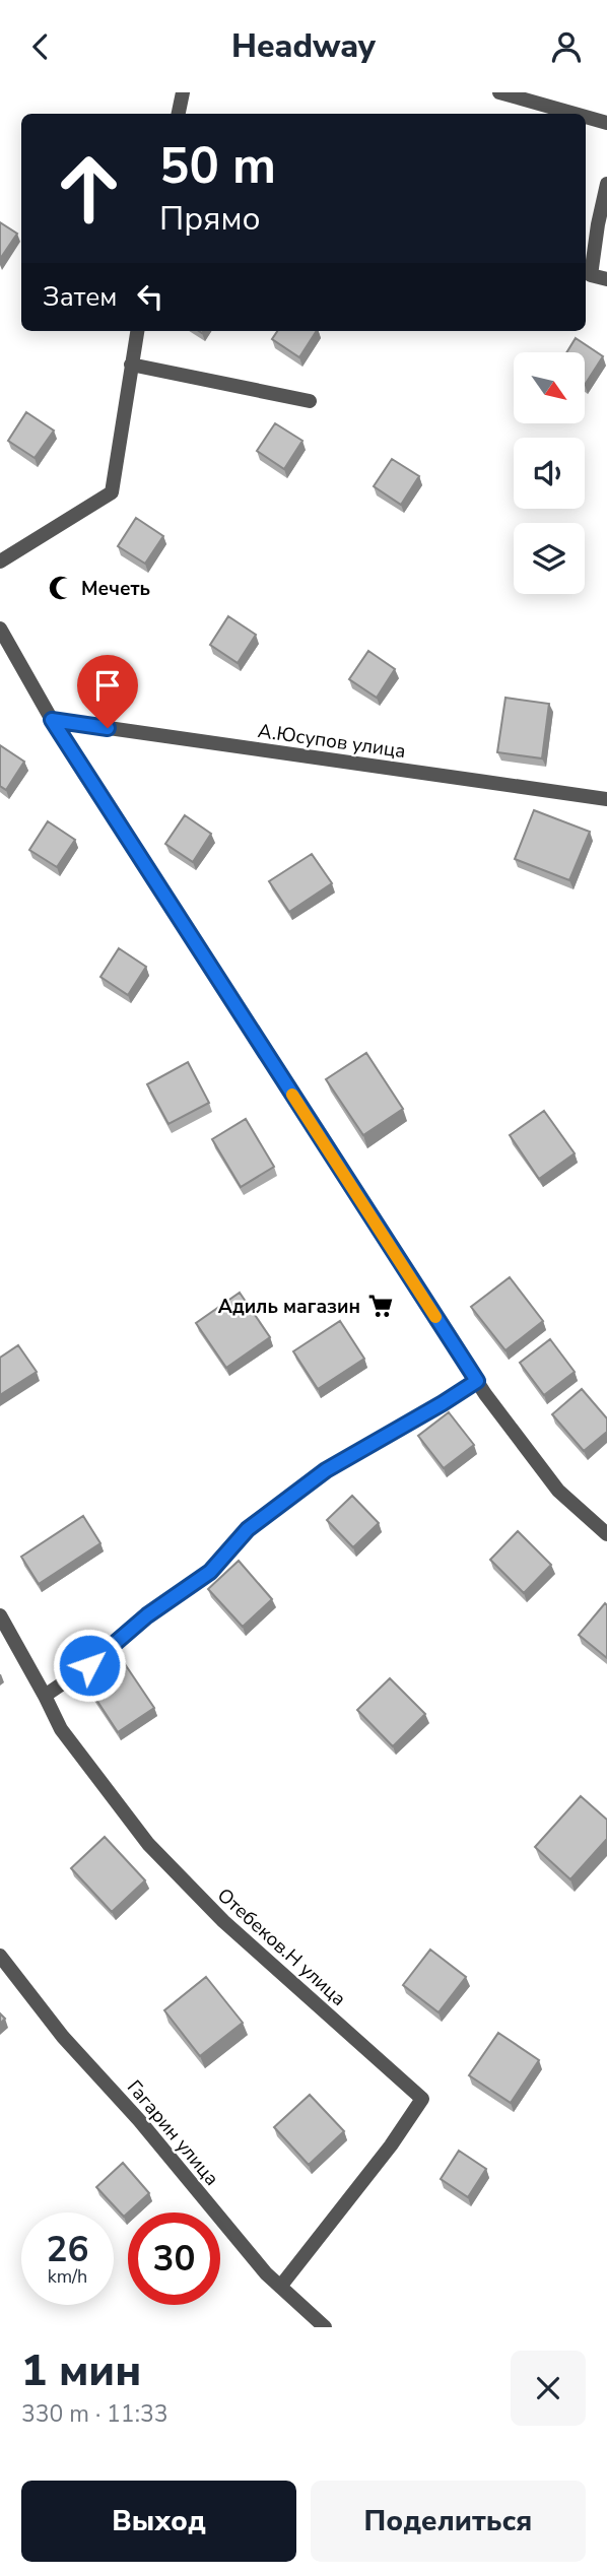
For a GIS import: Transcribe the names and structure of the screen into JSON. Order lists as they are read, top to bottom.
{
  "streets": {
    "street": ["А.Юсупов улица", "Отебеков.Н улица", "Гагарин улица"]
  },
  "crossings": [
    ["Отебеков.Н улица", "Гагарин улица"]
  ],
  "places": {
    "mosque": ["Мечеть"],
    "supermarket": ["Адиль магазин"]
  },
  "north": "bottom right",
  "page": {
    "header": "Headway",
    "turn": ["50 m", "Прямо"],
    "then": "Затем",
    "speed": "26 km/h",
    "limit": "30",
    "heading": ["1 мин", "330 m · 11:33"],
    "buttons": ["Выход", "Поделиться"]
  }
}
